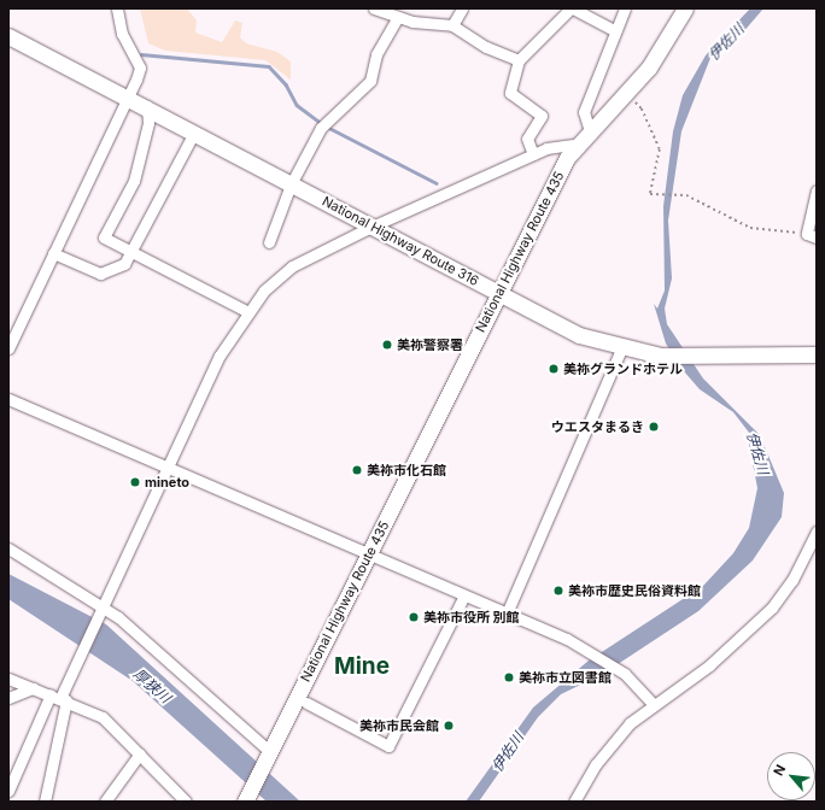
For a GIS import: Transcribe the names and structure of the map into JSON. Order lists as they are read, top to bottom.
{
  "streets": {
    "highway": ["National Highway Route 316", "National Highway Route 435"]
  },
  "crossings": [
    ["National Highway Route 316", "National Highway Route 435"]
  ],
  "districts": ["Mine"],
  "water": ["伊佐川", "厚狭川"],
  "places": [
    "美祢警察署",
    "美祢グランドホテル",
    "ウエスタまるき",
    "美袮市化石館",
    "mineto",
    "美袮市歴史民俗資料館",
    "美祢市役所 別館",
    "美祢市立図書館",
    "美祢市民会館"
  ],
  "north": "top left"
}
